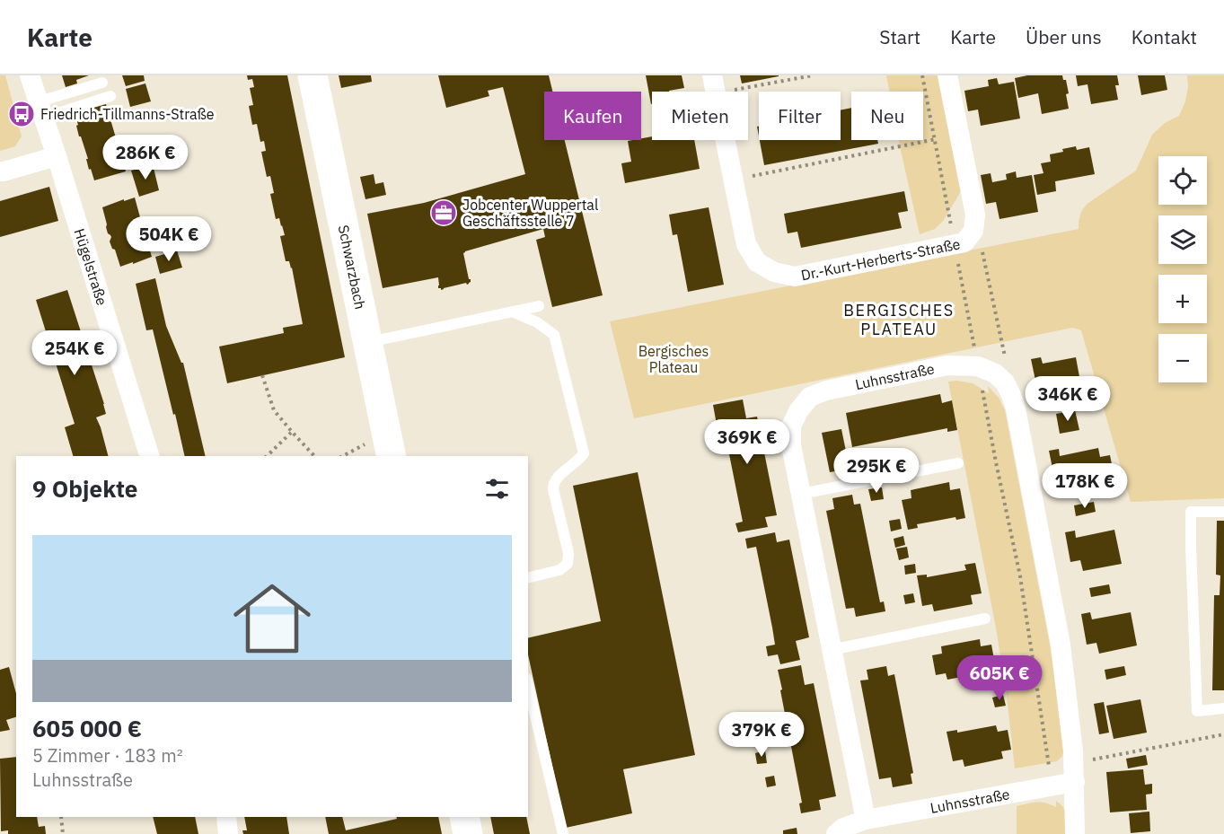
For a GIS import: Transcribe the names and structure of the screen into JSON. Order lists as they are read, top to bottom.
{
  "streets": {
    "street": [
      "Dr.-Kurt-Herberts-Straße",
      "Hügelstraße",
      "Schwarzbach",
      "Luhnsstraße"
    ]
  },
  "districts": ["BERGISCHES PLATEAU"],
  "parks": ["Bergisches Plateau"],
  "places": {
    "bus stop": ["Friedrich-Tillmanns-Straße"],
    "office": ["Jobcenter Wuppertal Geschäftsstelle 7"]
  },
  "page": {
    "header": "Karte",
    "nav": [
      "Start",
      "Karte",
      "Über uns",
      "Kontakt"
    ],
    "chip": [
      "Kaufen",
      "Mieten",
      "Filter",
      "Neu"
    ],
    "price": [
      "286K €",
      "504K €",
      "254K €",
      "346K €",
      "369K €",
      "295K €",
      "178K €",
      "605K €",
      "379K €"
    ],
    "map_buttons": ["+", "−"],
    "heading": "9 Objekte",
    "list": [
      {
        "name": "605 000 €",
        "note": "5 Zimmer · 183 m² · Luhnsstraße"
      }
    ]
  }
}
